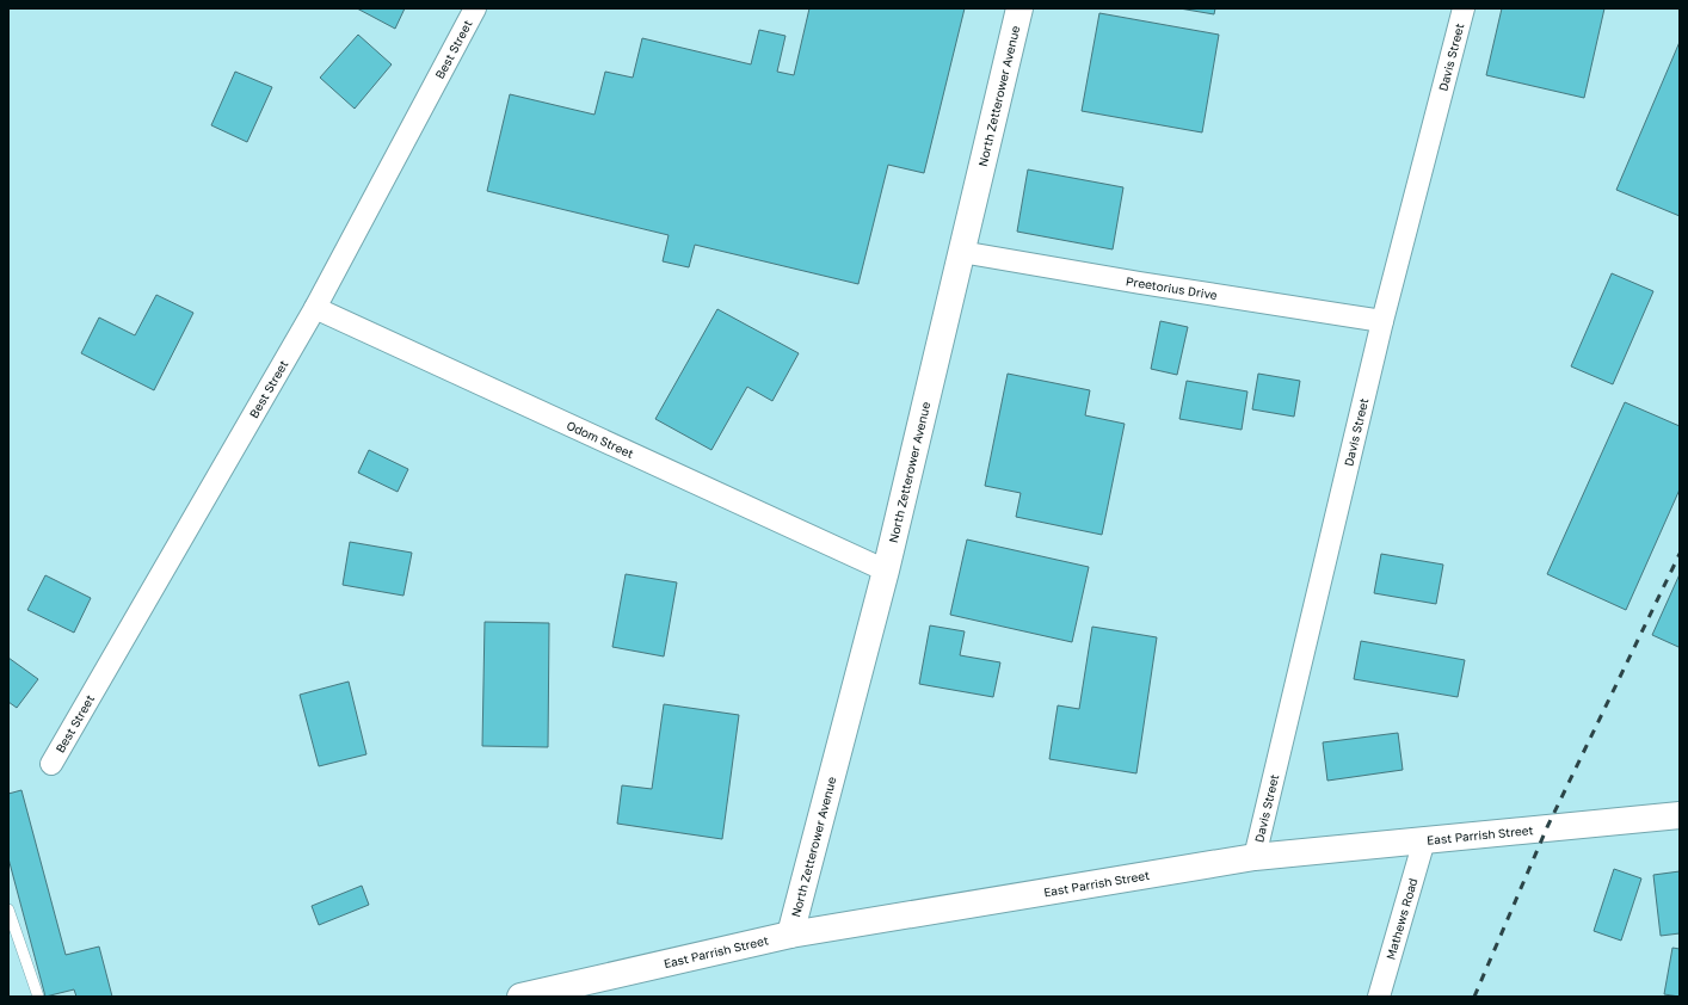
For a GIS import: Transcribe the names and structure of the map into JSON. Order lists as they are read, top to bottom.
{
  "streets": {
    "main road": ["North Zetterower Avenue", "East Parrish Street"],
    "street": [
      "Best Street",
      "Davis Street",
      "Preetorius Drive",
      "Odom Street",
      "Mathews Road"
    ]
  },
  "crossings": [
    ["Best Street", "Odom Street"],
    ["Davis Street", "Preetorius Drive"],
    ["Davis Street", "East Parrish Street"],
    ["North Zetterower Avenue", "Preetorius Drive"],
    ["North Zetterower Avenue", "Odom Street"],
    ["North Zetterower Avenue", "East Parrish Street"],
    ["East Parrish Street", "Mathews Road"]
  ]
}
